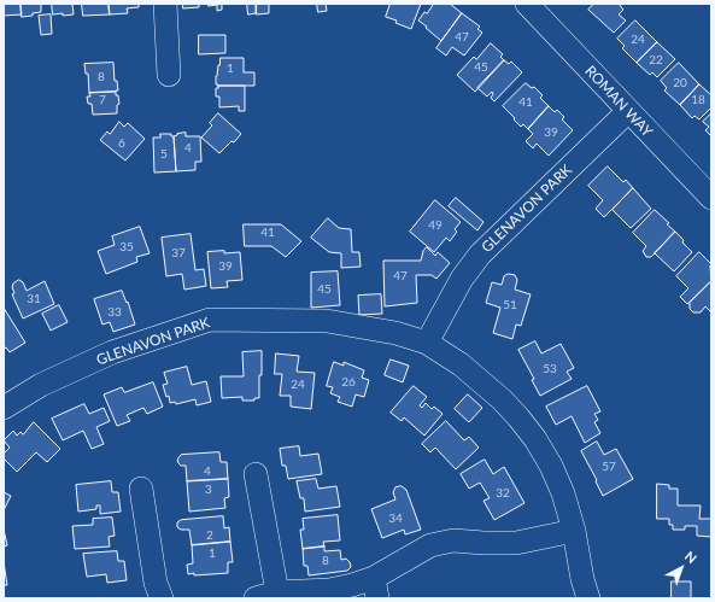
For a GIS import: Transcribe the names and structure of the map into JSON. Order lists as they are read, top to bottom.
{
  "streets": {
    "street": ["ROMAN WAY", "GLENAVON PARK"]
  },
  "crossings": [
    ["ROMAN WAY", "GLENAVON PARK"]
  ],
  "house_numbers": [
    "47",
    "24",
    "22",
    "45",
    "1",
    "8",
    "20",
    "7",
    "18",
    "41",
    "39",
    "6",
    "4",
    "5",
    "49",
    "41",
    "35",
    "37",
    "39",
    "47",
    "45",
    "31",
    "51",
    "33",
    "53",
    "26",
    "24",
    "57",
    "4",
    "3",
    "32",
    "34",
    "2",
    "1",
    "8"
  ],
  "north": "top right"
}
